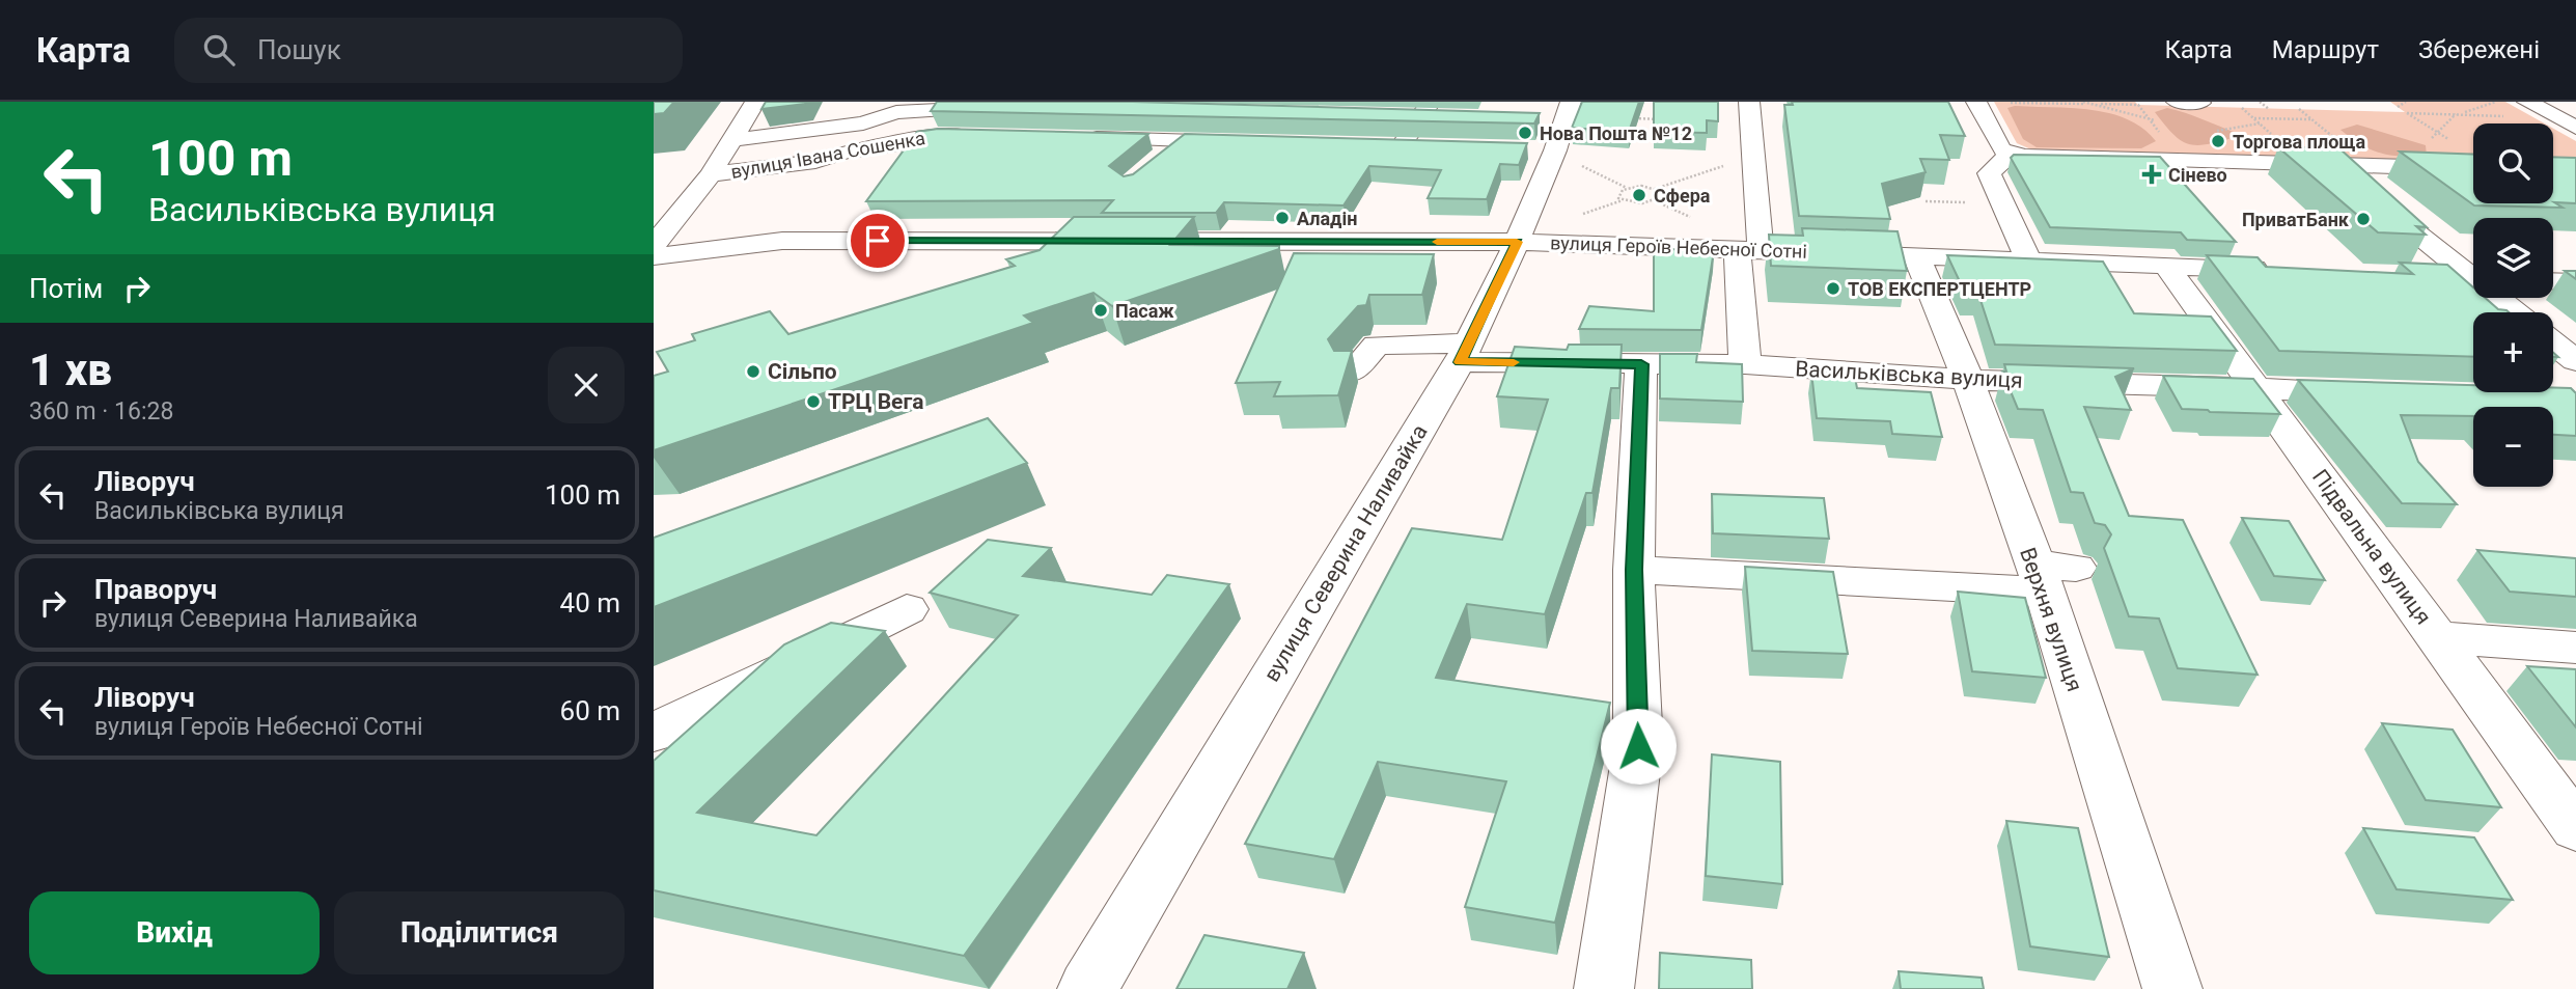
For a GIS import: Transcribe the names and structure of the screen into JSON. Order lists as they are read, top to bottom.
{
  "streets": {
    "street": [
      "вулиця Івана Сошенка",
      "вулиця Героїв Небесної Сотні",
      "Васильківська вулиця",
      "Підвальна вулиця",
      "вулиця Северина Наливайка",
      "Верхня вулиця"
    ]
  },
  "crossings": [
    ["вулиця Героїв Небесної Сотні", "Підвальна вулиця"],
    ["вулиця Героїв Небесної Сотні", "вулиця Северина Наливайка"],
    ["вулиця Героїв Небесної Сотні", "Верхня вулиця"],
    ["Васильківська вулиця", "Підвальна вулиця"],
    ["Васильківська вулиця", "вулиця Северина Наливайка"],
    ["Васильківська вулиця", "Верхня вулиця"]
  ],
  "places": {
    "other": [
      "Нова Пошта №12",
      "Торгова площа",
      "Сфера",
      "Аладін",
      "ПриватБанк",
      "ТОВ ЕКСПЕРТЦЕНТР",
      "Пасаж",
      "Сільпо",
      "ТРЦ Вега"
    ],
    "health": ["Сінево"]
  },
  "page": {
    "header": "Карта",
    "search": "Пошук",
    "nav": ["Карта", "Маршрут", "Збережені"],
    "turn": ["100 m", "Васильківська вулиця"],
    "map_buttons": ["+", "−"],
    "then": "Потім",
    "heading": ["1 хв", "360 m · 16:28"],
    "list": [
      {
        "name": "Ліворуч",
        "note": "Васильківська вулиця",
        "value": "100 m"
      },
      {
        "name": "Праворуч",
        "note": "вулиця Северина Наливайка",
        "value": "40 m"
      },
      {
        "name": "Ліворуч",
        "note": "вулиця Героїв Небесної Сотні",
        "value": "60 m"
      }
    ],
    "buttons": ["Вихід", "Поділитися"]
  }
}
